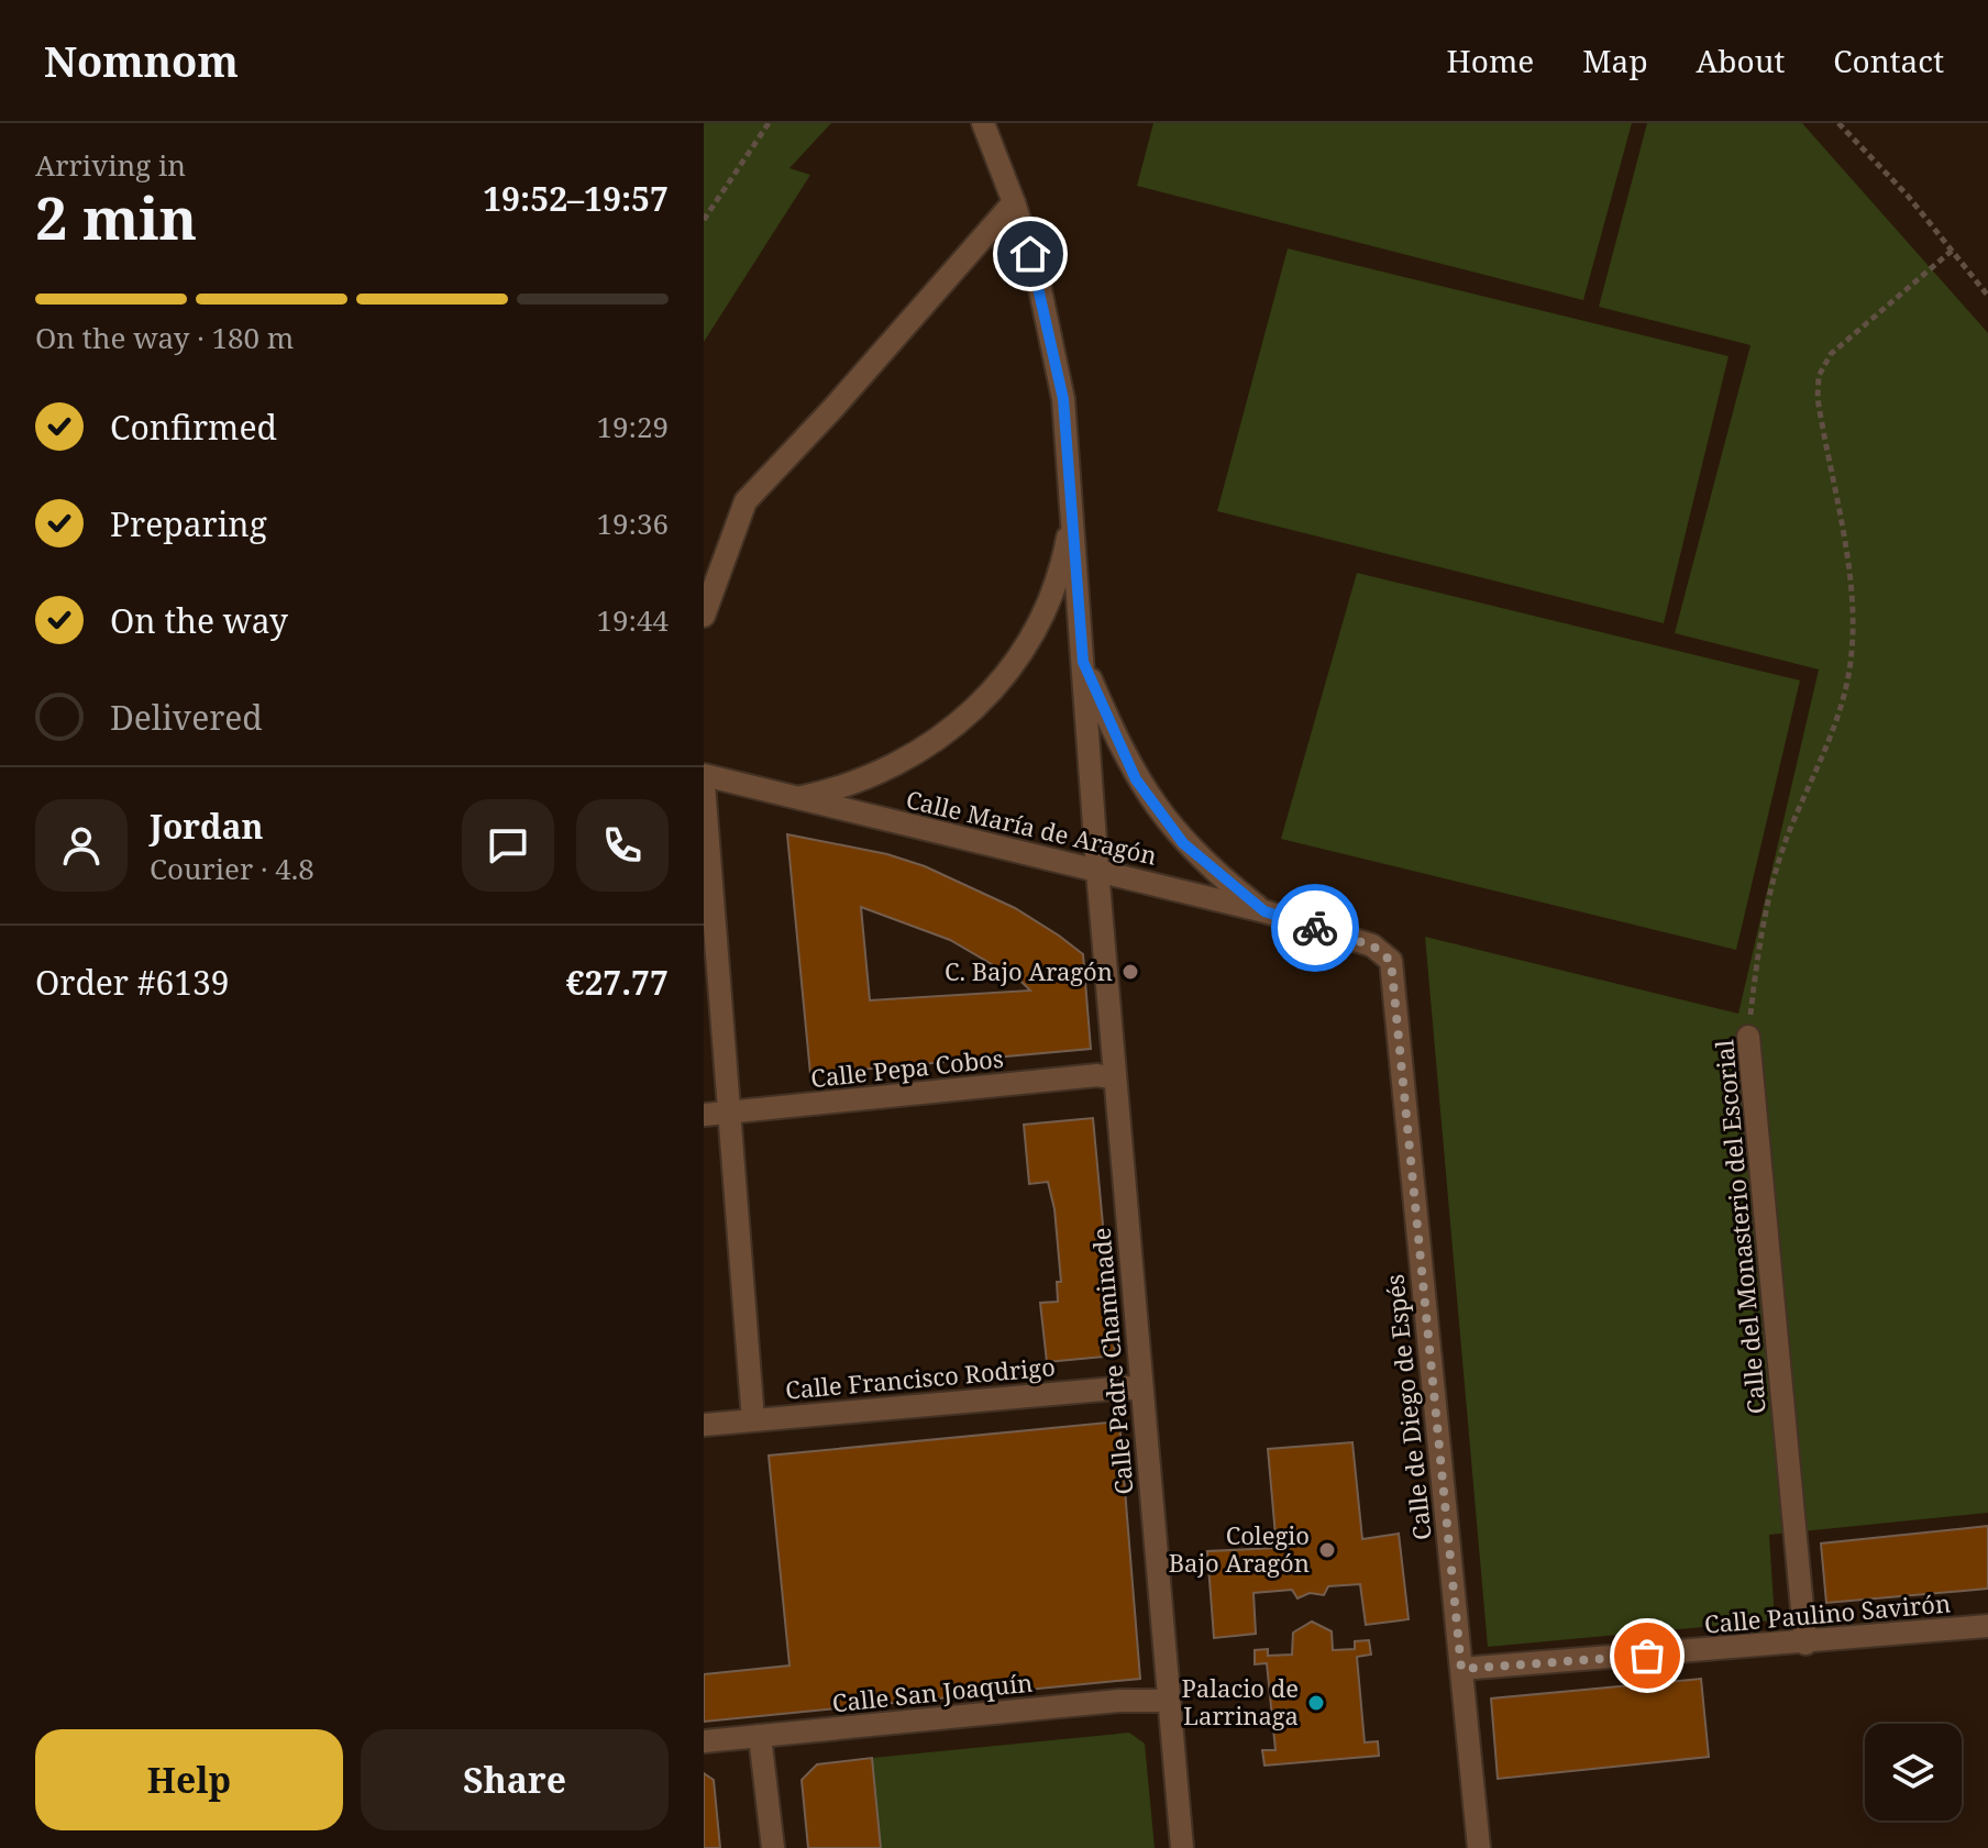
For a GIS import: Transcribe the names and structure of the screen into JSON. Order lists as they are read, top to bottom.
{
  "streets": {
    "street": [
      "Calle María de Aragón",
      "Calle Pepa Cobos",
      "Calle del Monasterio del Escorial",
      "Calle Padre Chaminade",
      "Calle Francisco Rodrigo",
      "Calle de Diego de Espés",
      "Calle Paulino Savirón",
      "Calle San Joaquín"
    ]
  },
  "crossings": [
    ["Calle María de Aragón", "Calle Padre Chaminade"],
    ["Calle María de Aragón", "Calle de Diego de Espés"],
    ["Calle Pepa Cobos", "Calle Padre Chaminade"],
    ["Calle del Monasterio del Escorial", "Calle Paulino Savirón"],
    ["Calle Padre Chaminade", "Calle Francisco Rodrigo"],
    ["Calle Padre Chaminade", "Calle San Joaquín"],
    ["Calle de Diego de Espés", "Calle Paulino Savirón"]
  ],
  "places": ["C. Bajo Aragón", "Colegio Bajo Aragón", "Palacio de Larrinaga"],
  "page": {
    "header": "Nomnom",
    "nav": [
      "Home",
      "Map",
      "About",
      "Contact"
    ],
    "heading": ["2 min", "Arriving in", "19:52–19:57"],
    "panel": [
      "Jordan",
      "Courier · 4.8",
      "Order #6139",
      "€27.77"
    ],
    "bar": "On the way · 180 m",
    "list": [
      ["Confirmed", "19:29"],
      ["Preparing", "19:36"],
      ["On the way", "19:44"],
      "Delivered"
    ],
    "buttons": ["Help", "Share"]
  }
}
